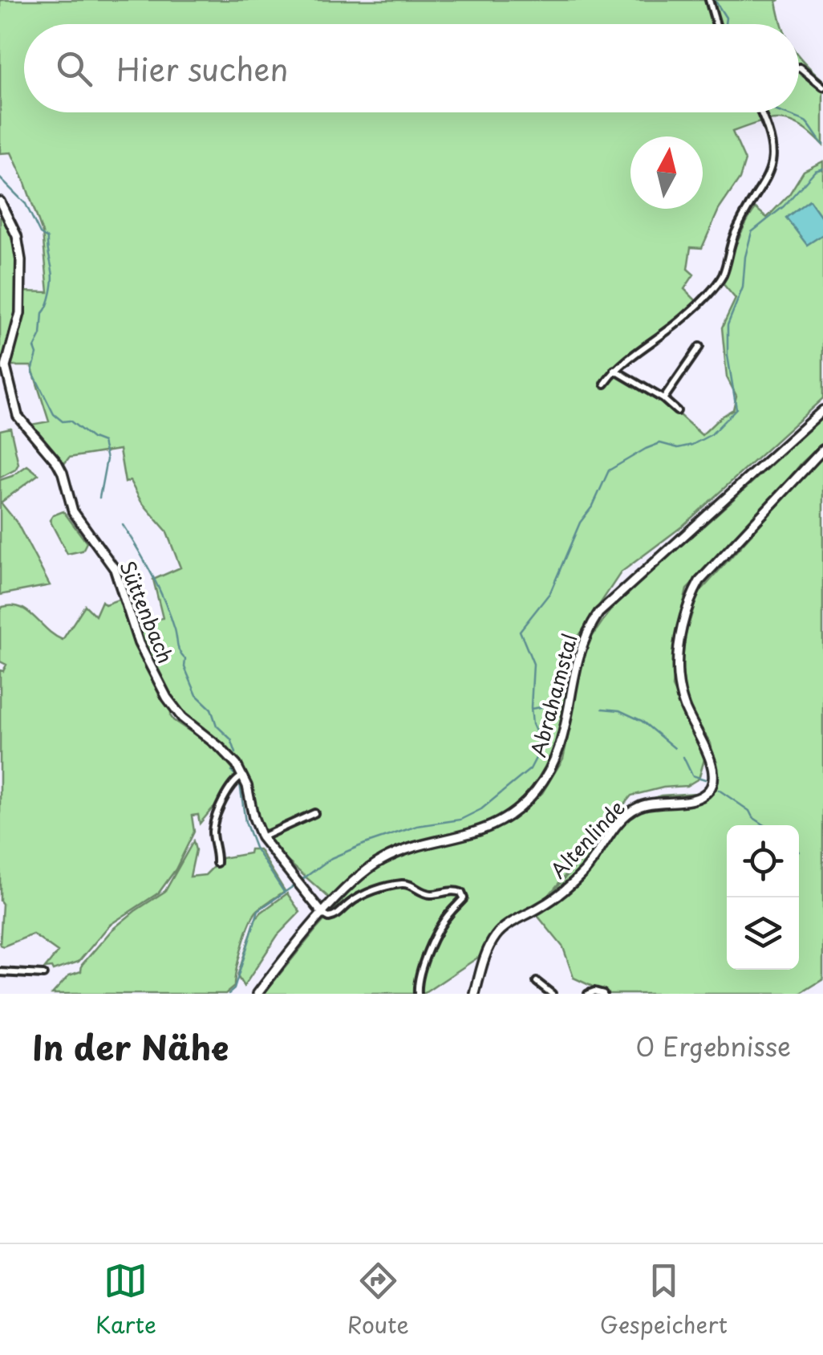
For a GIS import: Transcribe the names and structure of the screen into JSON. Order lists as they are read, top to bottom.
{
  "streets": {
    "street": ["Süttenbach", "Abrahamstal", "Altenlinde"]
  },
  "crossings": [
    ["Süttenbach", "Abrahamstal"]
  ],
  "north": "top",
  "page": {
    "search": "Hier suchen",
    "heading": ["In der Nähe", "0 Ergebnisse"],
    "nav": ["Karte", "Route", "Gespeichert"]
  }
}
